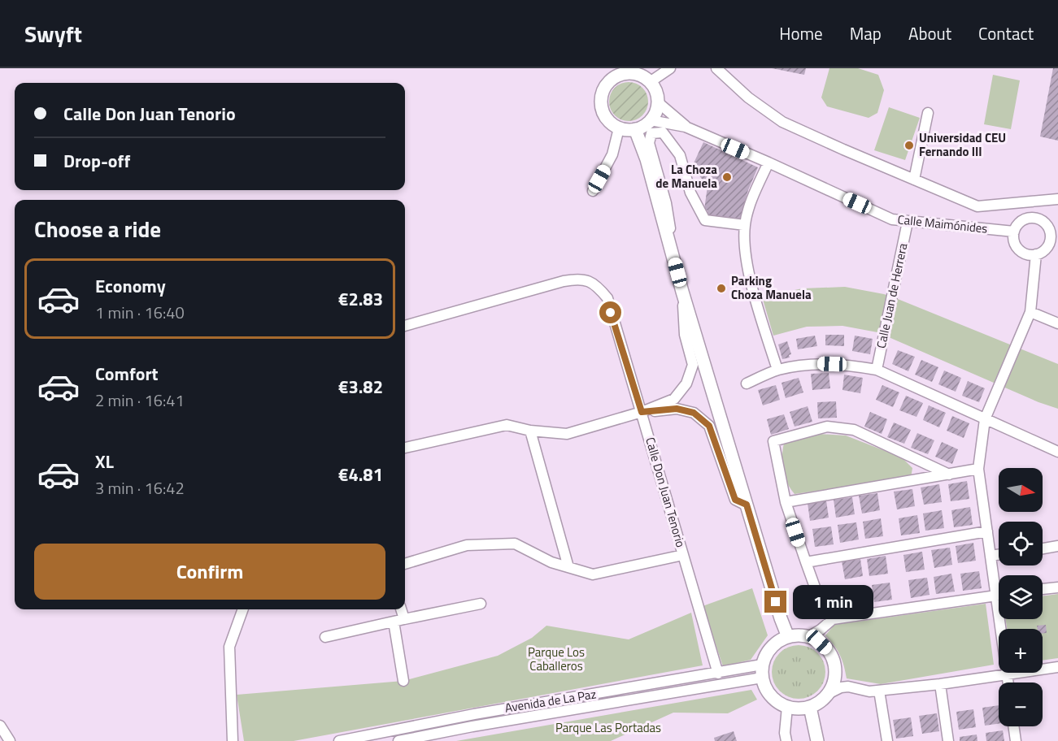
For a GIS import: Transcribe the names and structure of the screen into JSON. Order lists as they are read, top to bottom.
{
  "streets": {
    "street": [
      "Calle Maimónides",
      "Calle Juan de Herrera",
      "Calle Don Juan Tenorio",
      "Avenida de La Paz"
    ]
  },
  "crossings": [
    ["Calle Maimónides", "Calle Juan de Herrera"],
    ["Calle Don Juan Tenorio", "Avenida de La Paz"]
  ],
  "parks": ["Parque Los Caballeros", "Parque Las Portadas"],
  "places": ["Universidad CEU Fernando III", "La Choza de Manuela", "Parking Choza Manuela"],
  "north": "right",
  "page": {
    "header": "Swyft",
    "nav": [
      "Home",
      "Map",
      "About",
      "Contact"
    ],
    "banner": ["Calle Don Juan Tenorio", "Drop-off"],
    "heading": "Choose a ride",
    "list": [
      {
        "name": "Economy",
        "note": "1 min · 16:40",
        "value": "€2.83"
      },
      {
        "name": "Comfort",
        "note": "2 min · 16:41",
        "value": "€3.82"
      },
      {
        "name": "XL",
        "note": "3 min · 16:42",
        "value": "€4.81"
      }
    ],
    "map_buttons": ["+", "−"],
    "buttons": "Confirm",
    "bubble": "1 min"
  }
}
